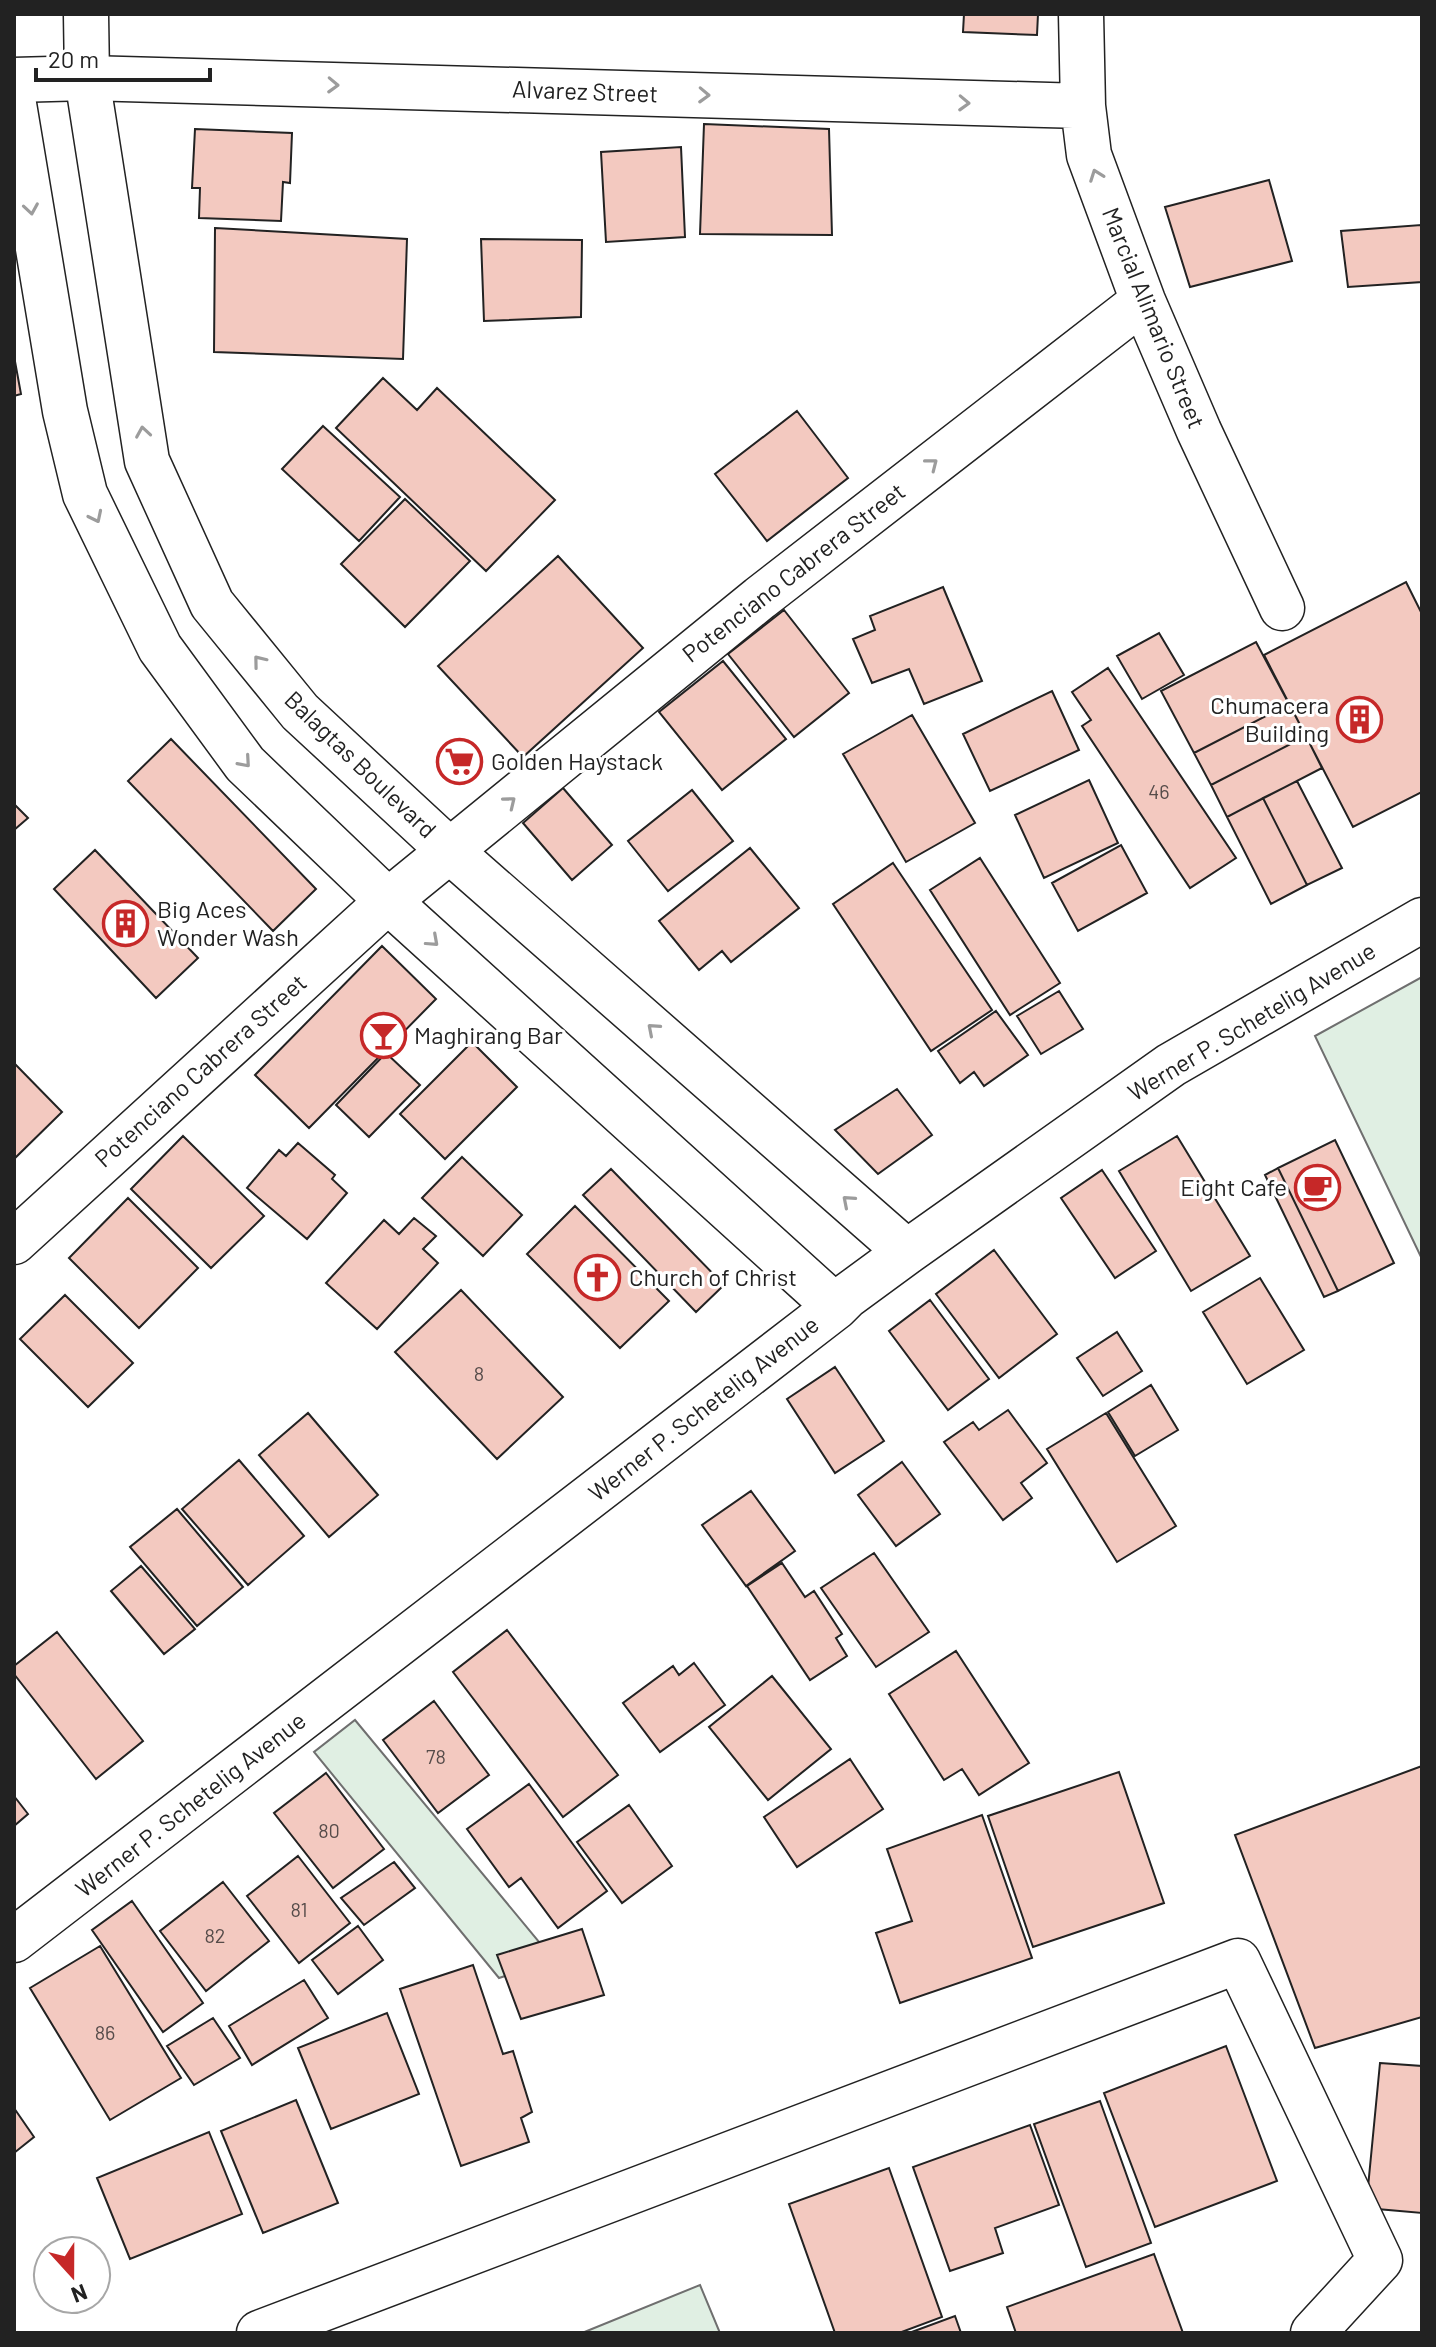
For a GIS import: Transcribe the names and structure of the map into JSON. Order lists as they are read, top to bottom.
{
  "streets": {
    "main road": [
      "Alvarez Street",
      "Marcial Alimario Street",
      "Potenciano Cabrera Street",
      "Balagtas Boulevard",
      "Werner P. Schetelig Avenue"
    ]
  },
  "crossings": [
    ["Alvarez Street", "Marcial Alimario Street"],
    ["Alvarez Street", "Balagtas Boulevard"],
    ["Marcial Alimario Street", "Potenciano Cabrera Street"],
    ["Potenciano Cabrera Street", "Balagtas Boulevard"],
    ["Balagtas Boulevard", "Werner P. Schetelig Avenue"]
  ],
  "one_way": ["Alvarez Street", "Potenciano Cabrera Street"],
  "places": {
    "building": ["Chumacera Building", "Big Aces Wonder Wash"],
    "supermarket": ["Golden Haystack"],
    "bar": ["Maghirang Bar"],
    "cafe": ["Eight Cafe"],
    "church": ["Church of Christ"]
  },
  "house_numbers": [
    "46",
    "8",
    "78",
    "80",
    "81",
    "82",
    "86"
  ],
  "scale_bar": "20 m",
  "north": "bottom"
}
